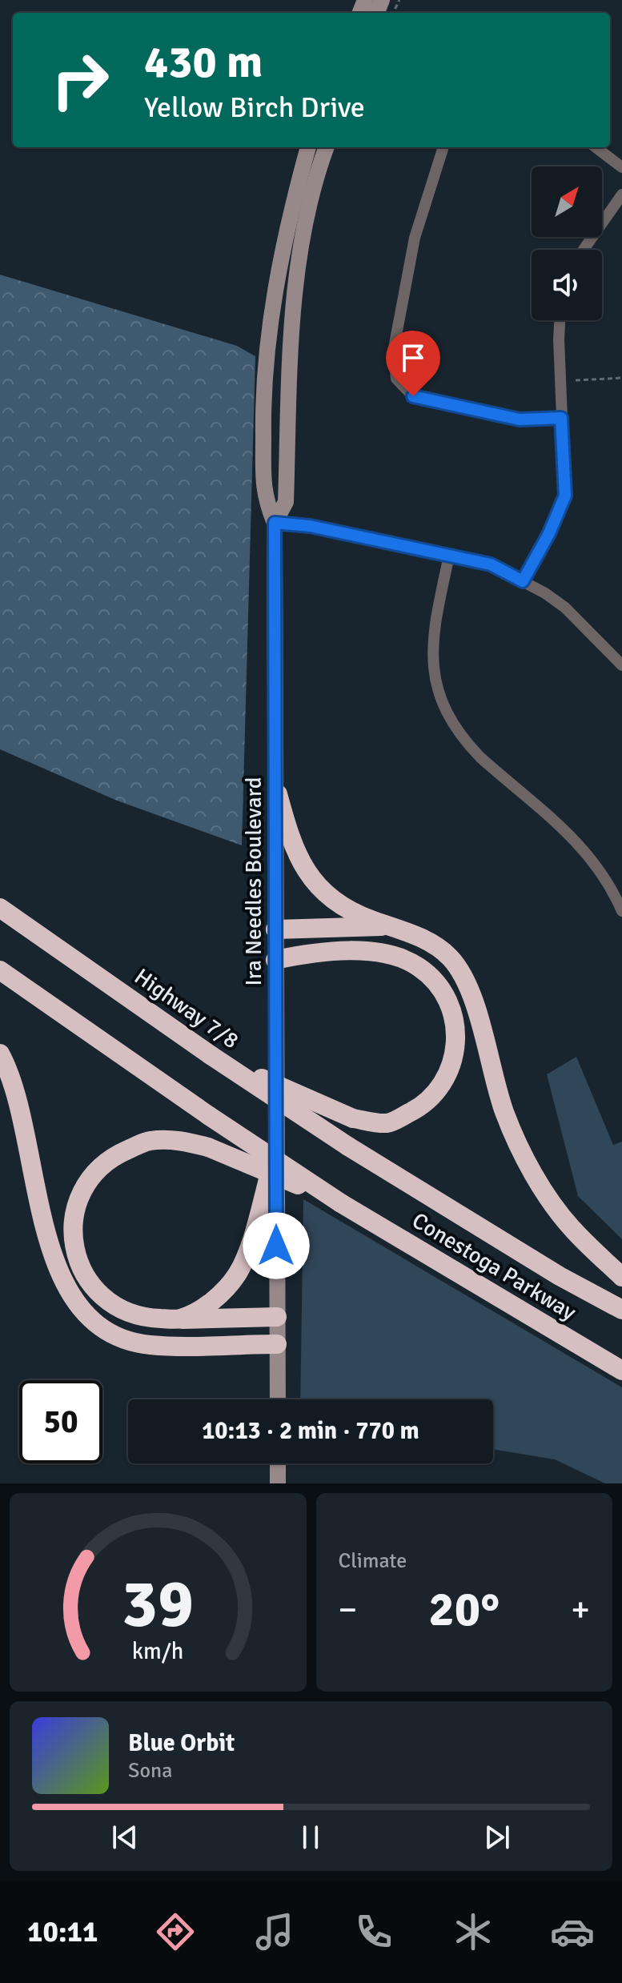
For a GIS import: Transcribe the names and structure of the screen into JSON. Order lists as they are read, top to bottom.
{
  "streets": {
    "highway": ["Highway 7/8", "Conestoga Parkway"],
    "main road": ["Ira Needles Boulevard"]
  },
  "crossings": [
    ["Highway 7/8", "Conestoga Parkway"]
  ],
  "north": "top right",
  "page": {
    "turn": ["430 m", "Yellow Birch Drive"],
    "limit": "50",
    "trip": "10:13 · 2 min · 770 m",
    "tile": "Climate",
    "heat": ["−", "20°", "+"],
    "song": ["Blue Orbit", "Sona"],
    "tabs": "10:11",
    "gauge": ["39", "km/h"]
  }
}
